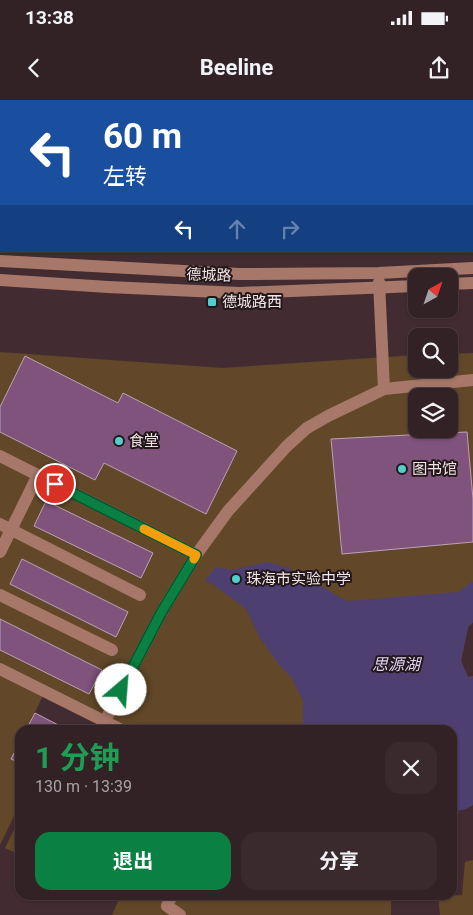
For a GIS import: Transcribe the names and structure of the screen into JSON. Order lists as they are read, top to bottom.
{
  "streets": {
    "street": ["德城路"]
  },
  "water": ["思源湖"],
  "places": {
    "transit": ["德城路西"],
    "other": ["食堂", "图书馆", "珠海市实验中学"]
  },
  "north": "top right",
  "page": {
    "status": "13:38",
    "header": "Beeline",
    "turn": ["60 m", "左转"],
    "heading": ["1 分钟", "130 m · 13:39"],
    "buttons": ["退出", "分享"]
  }
}
